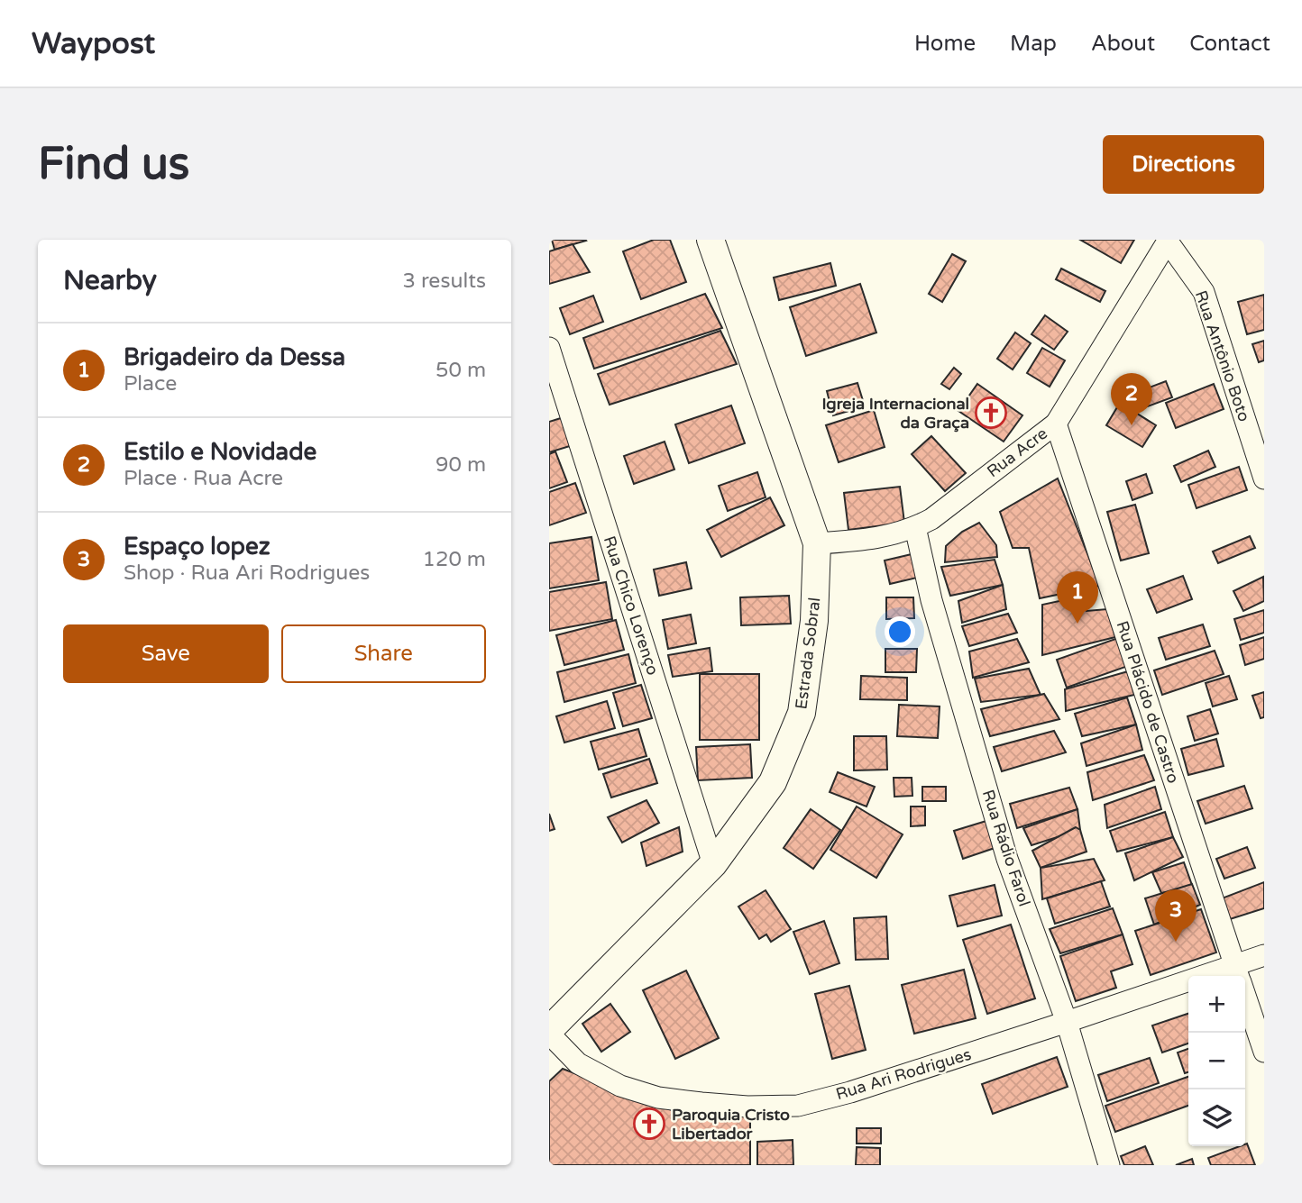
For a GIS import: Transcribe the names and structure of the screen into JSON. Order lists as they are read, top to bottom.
{
  "streets": {
    "street": [
      "Rua Antônio Boto",
      "Rua Acre",
      "Rua Chico Lorenço",
      "Estrada Sobral",
      "Rua Plácido de Castro",
      "Rua Rádio Farol",
      "Rua Ari Rodrigues"
    ]
  },
  "crossings": [
    ["Rua Antônio Boto", "Rua Acre"],
    ["Rua Acre", "Estrada Sobral"],
    ["Rua Acre", "Rua Plácido de Castro"],
    ["Rua Acre", "Rua Rádio Farol"],
    ["Rua Chico Lorenço", "Estrada Sobral"],
    ["Estrada Sobral", "Rua Ari Rodrigues"],
    ["Rua Plácido de Castro", "Rua Ari Rodrigues"],
    ["Rua Rádio Farol", "Rua Ari Rodrigues"]
  ],
  "places": {
    "church": ["Igreja Internacional da Graça", "Paroquia Cristo Libertador"]
  },
  "page": {
    "header": "Waypost",
    "nav": [
      "Home",
      "Map",
      "About",
      "Contact"
    ],
    "buttons": [
      "Directions",
      ["Save", "Share"]
    ],
    "title": "Find us",
    "heading": ["Nearby", "3 results"],
    "list": [
      {
        "mark": "1",
        "name": "Brigadeiro da Dessa",
        "note": "Place",
        "value": "50 m"
      },
      {
        "mark": "2",
        "name": "Estilo e Novidade",
        "note": "Place · Rua Acre",
        "value": "90 m"
      },
      {
        "mark": "3",
        "name": "Espaço lopez",
        "note": "Shop · Rua Ari Rodrigues",
        "value": "120 m"
      }
    ],
    "pins": ["2", "1", "3"],
    "map_buttons": ["+", "−"]
  }
}
